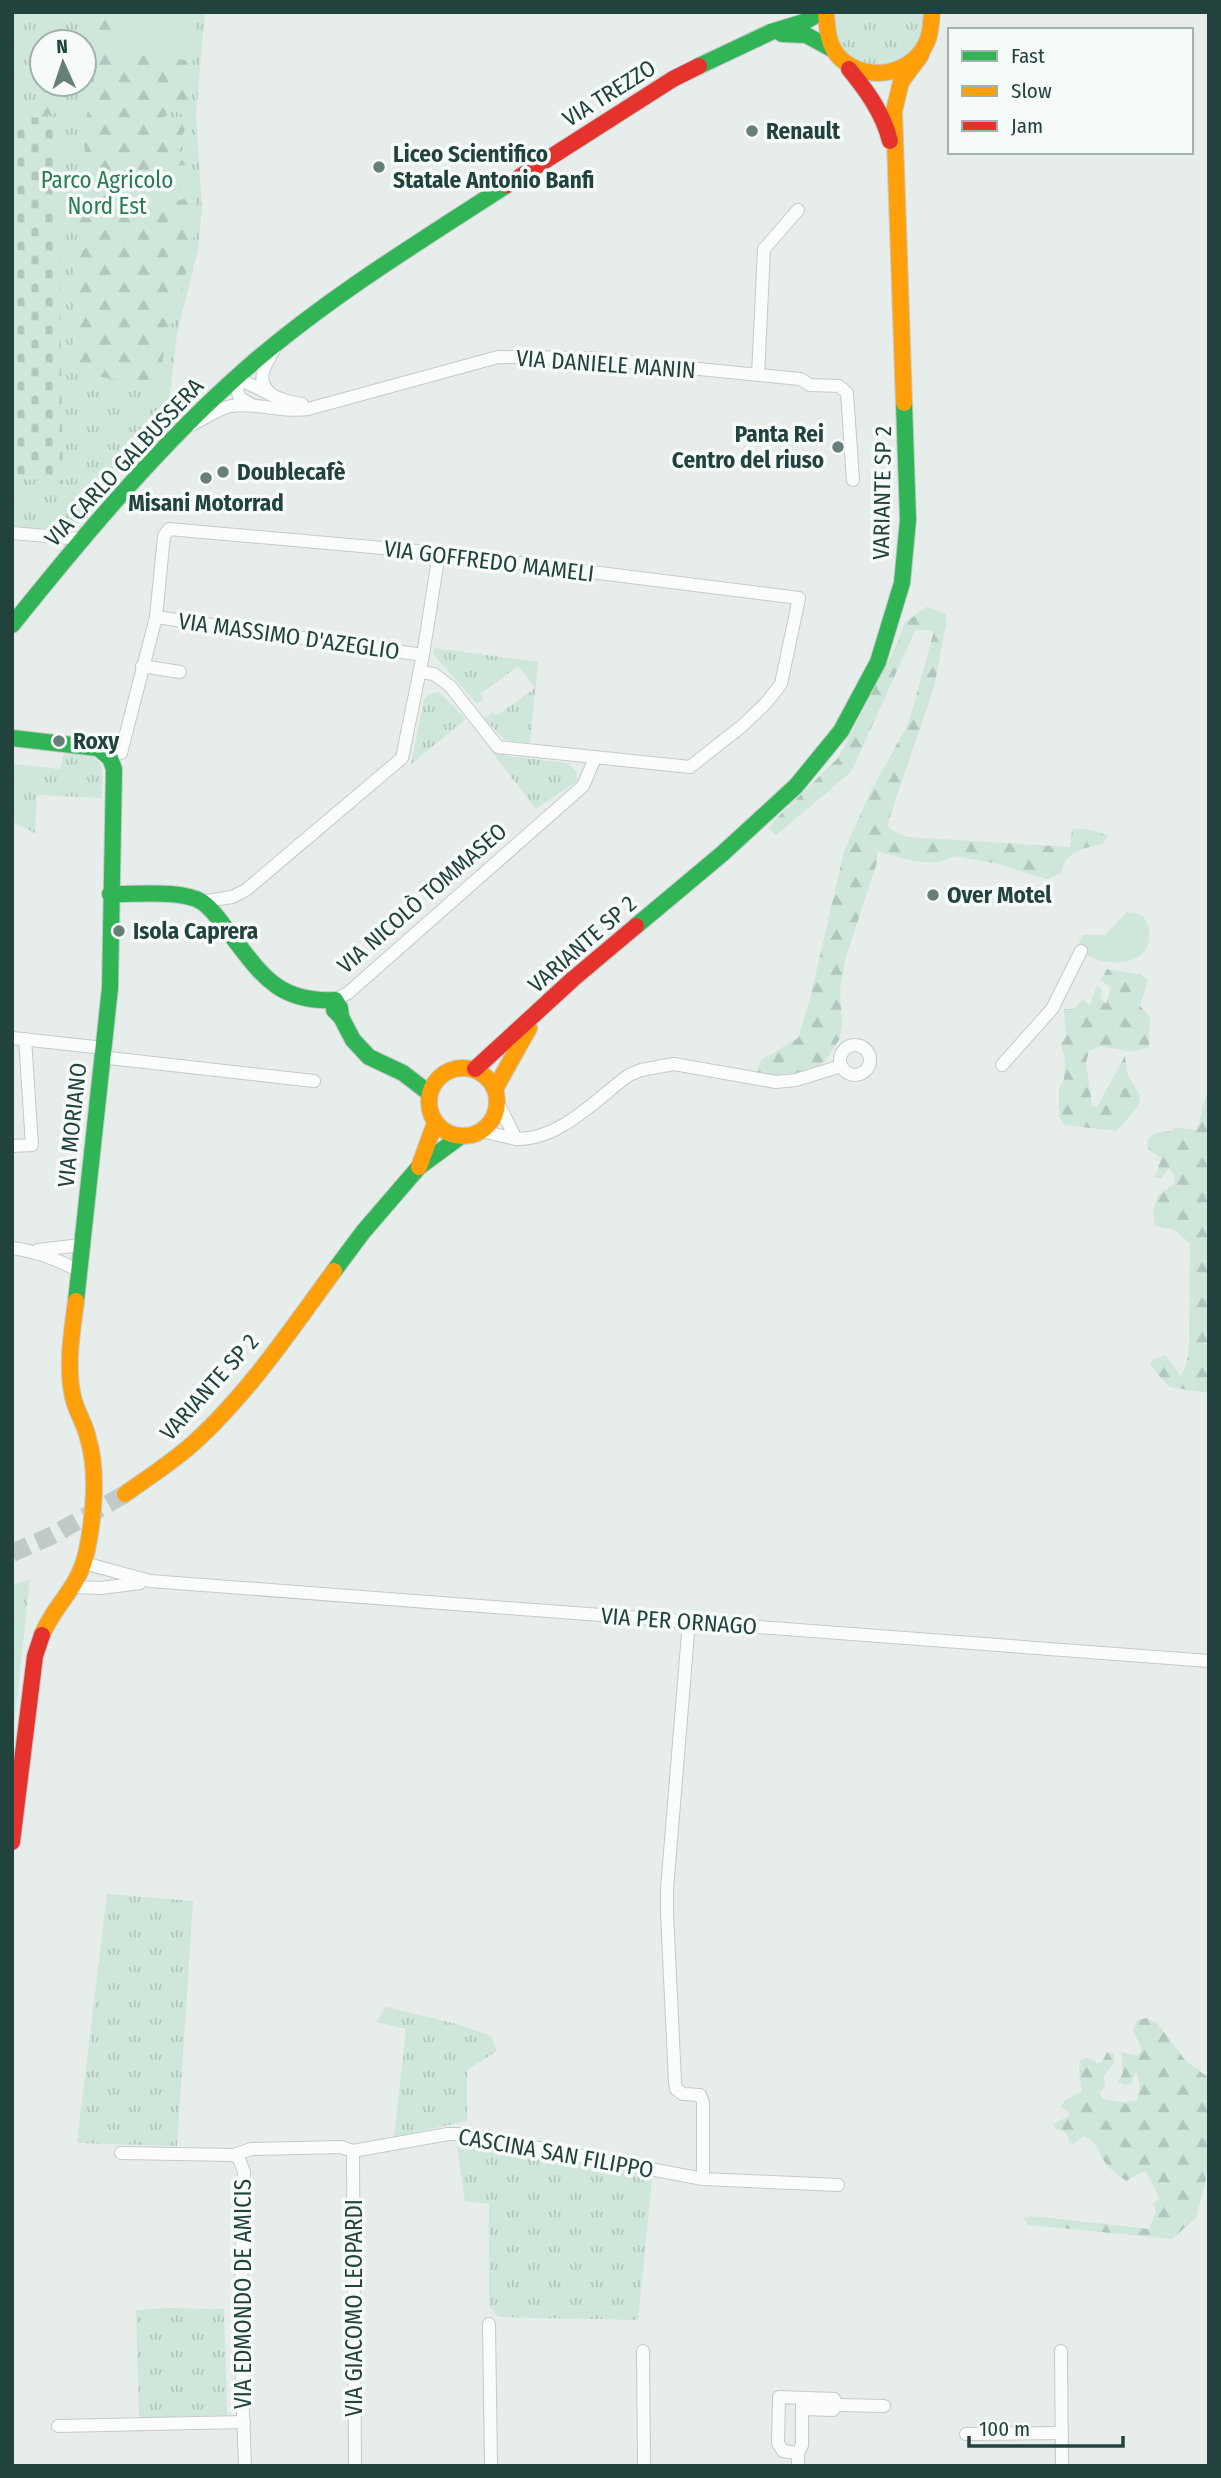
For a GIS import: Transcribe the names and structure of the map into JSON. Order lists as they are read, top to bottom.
{
  "streets": {
    "street": [
      "VIA TREZZO",
      "VIA DANIELE MANIN",
      "VIA CARLO GALBUSSERA",
      "VARIANTE SP 2",
      "VIA GOFFREDO MAMELI",
      "VIA MASSIMO D'AZEGLIO",
      "VIA NICOLÒ TOMMASEO",
      "VIA MORIANO",
      "VIA PER ORNAGO",
      "CASCINA SAN FILIPPO",
      "VIA EDMONDO DE AMICIS",
      "VIA GIACOMO LEOPARDI"
    ]
  },
  "crossings": [
    ["VIA TREZZO", "VIA CARLO GALBUSSERA"],
    ["VIA TREZZO", "VARIANTE SP 2"],
    ["VIA DANIELE MANIN", "VIA CARLO GALBUSSERA"],
    ["VIA GOFFREDO MAMELI", "VIA MASSIMO D'AZEGLIO"],
    ["VIA GOFFREDO MAMELI", "VIA NICOLÒ TOMMASEO"],
    ["VIA MORIANO", "VIA PER ORNAGO"],
    ["CASCINA SAN FILIPPO", "VIA EDMONDO DE AMICIS"],
    ["CASCINA SAN FILIPPO", "VIA GIACOMO LEOPARDI"]
  ],
  "parks": ["Parco Agricolo Nord Est"],
  "places": [
    "Renault",
    "Liceo Scientifico Statale Antonio Banfi",
    "Panta Rei Centro del riuso",
    "Doublecafè",
    "Misani Motorrad",
    "Roxy",
    "Over Motel",
    "Isola Caprera"
  ],
  "legend": ["Fast", "Slow", "Jam"],
  "scale_bar": "100 m",
  "north": "top"
}
